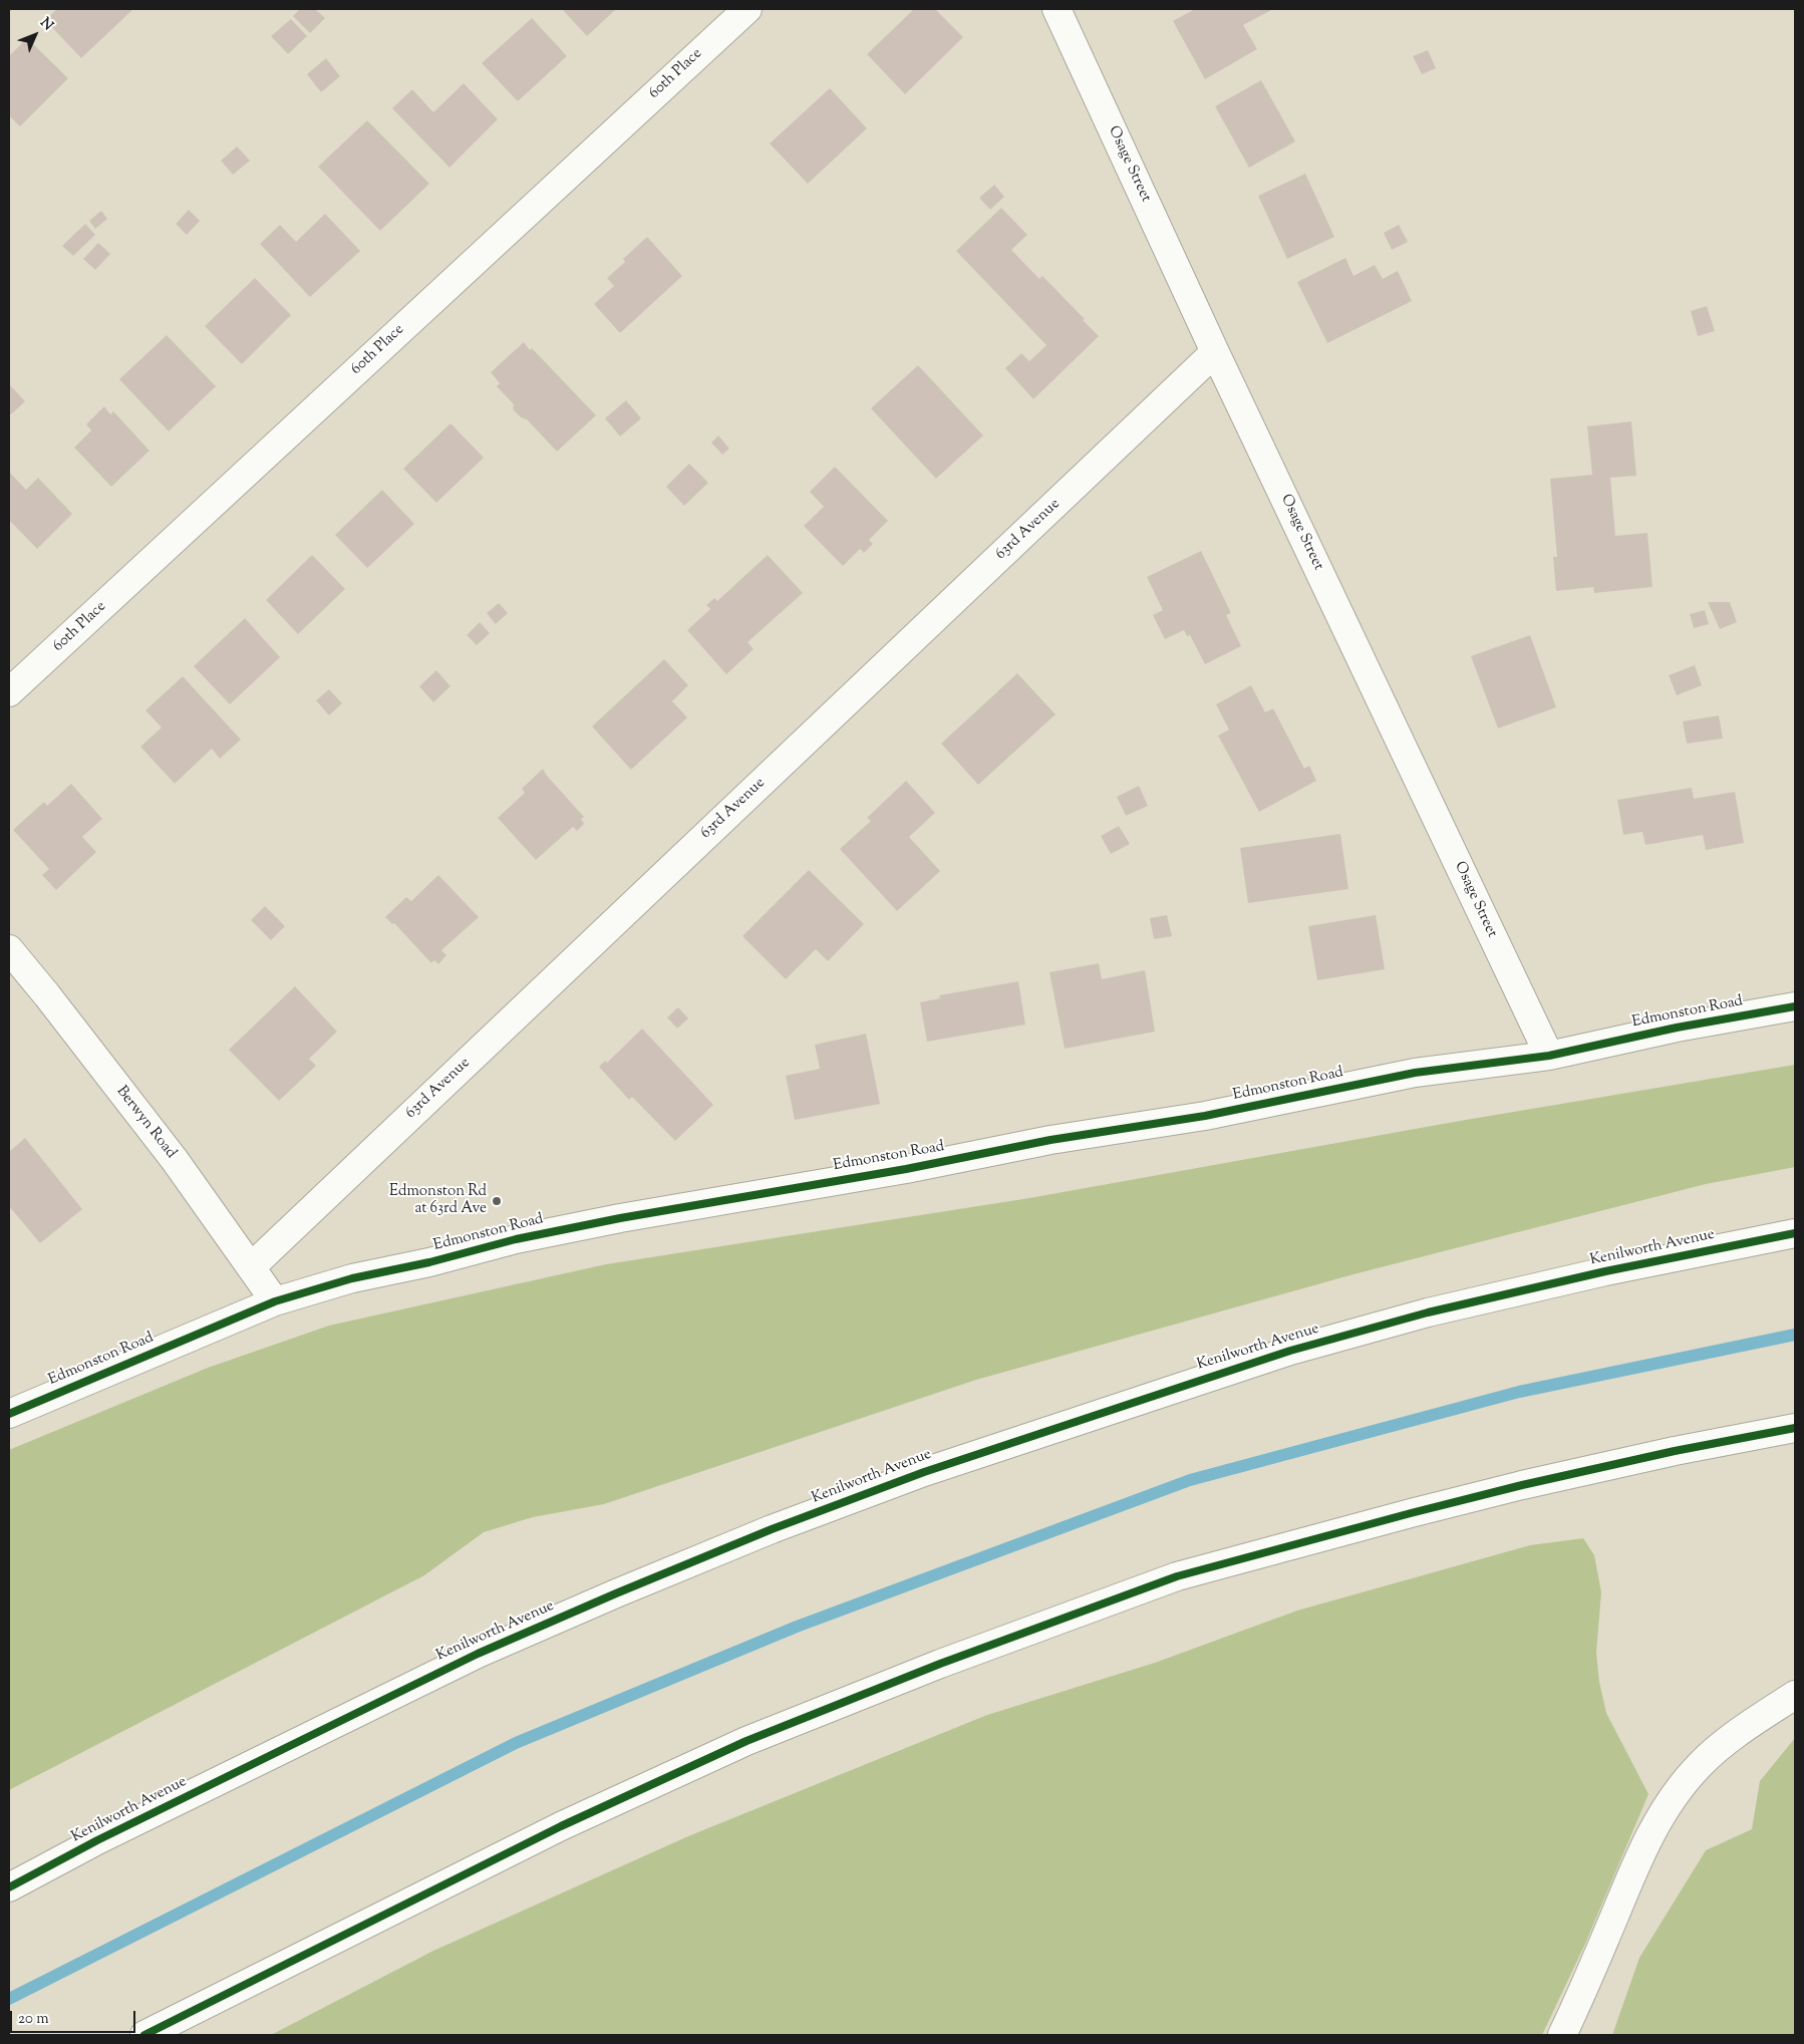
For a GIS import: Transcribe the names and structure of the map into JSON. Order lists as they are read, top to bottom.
{
  "streets": {
    "street": [
      "60th Place",
      "Osage Street",
      "63rd Avenue",
      "Edmonston Road",
      "Berwyn Road",
      "Kenilworth Avenue"
    ]
  },
  "crossings": [
    ["Osage Street", "63rd Avenue"],
    ["Osage Street", "Edmonston Road"],
    ["63rd Avenue", "Berwyn Road"],
    ["Edmonston Road", "Berwyn Road"]
  ],
  "places": ["Edmonston Rd at 63rd Ave"],
  "scale_bar": "20 m",
  "north": "top right"
}
